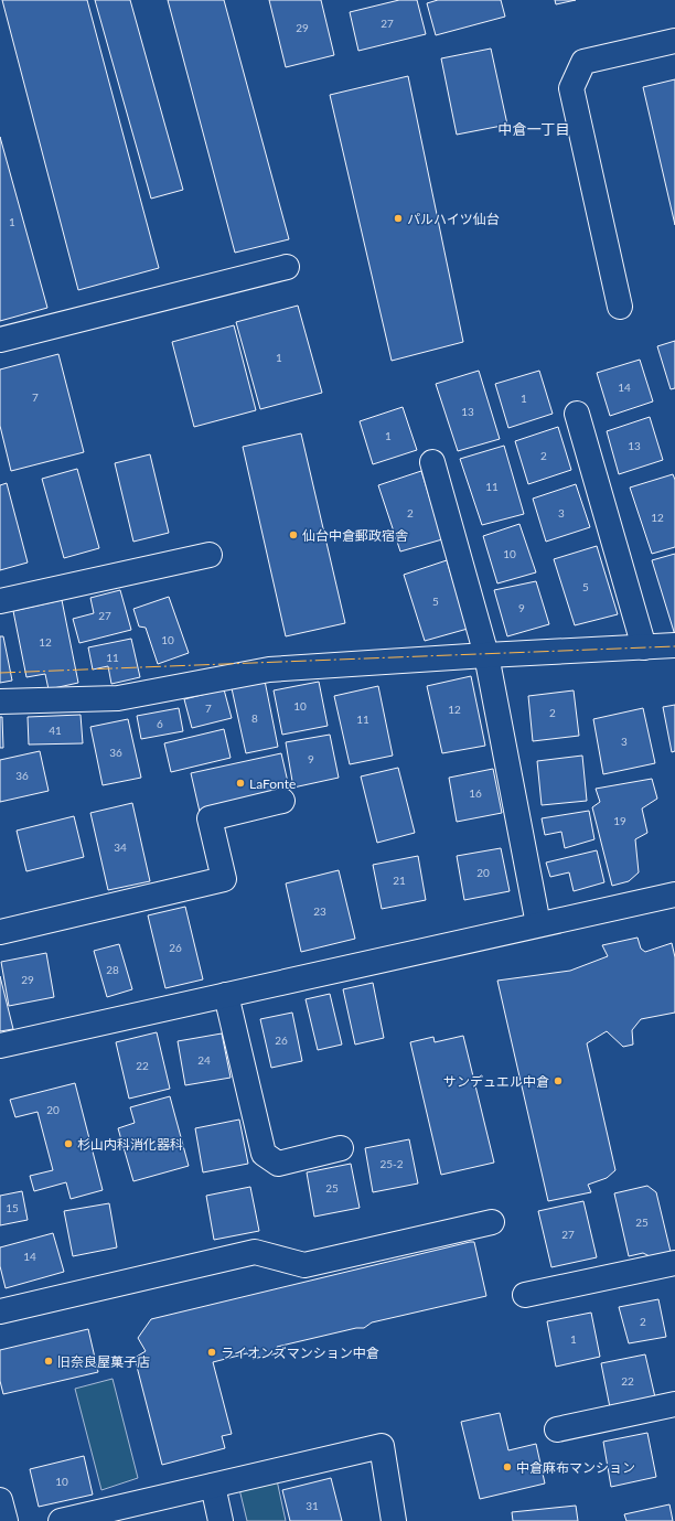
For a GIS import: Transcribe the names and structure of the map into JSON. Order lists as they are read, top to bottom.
{
  "districts": ["中倉一丁目"],
  "places": [
    "パルハイツ仙台",
    "仙台中倉郵政宿舎",
    "LaFonte",
    "サンデュエル中倉",
    "杉山内科消化器科",
    "ライオンズマンション中倉",
    "旧奈良屋菓子店",
    "中倉麻布マンション"
  ],
  "house_numbers": [
    "27",
    "29",
    "1",
    "1",
    "14",
    "7",
    "1",
    "13",
    "1",
    "13",
    "2",
    "11",
    "2",
    "3",
    "12",
    "10",
    "5",
    "5",
    "9",
    "27",
    "10",
    "12",
    "11",
    "10",
    "7",
    "12",
    "2",
    "8",
    "11",
    "6",
    "41",
    "3",
    "36",
    "9",
    "36",
    "16",
    "19",
    "34",
    "20",
    "21",
    "23",
    "26",
    "28",
    "29",
    "26",
    "24",
    "22",
    "20",
    "25-2",
    "25",
    "15",
    "25",
    "27",
    "14",
    "2",
    "1",
    "22",
    "10",
    "31"
  ]
}
